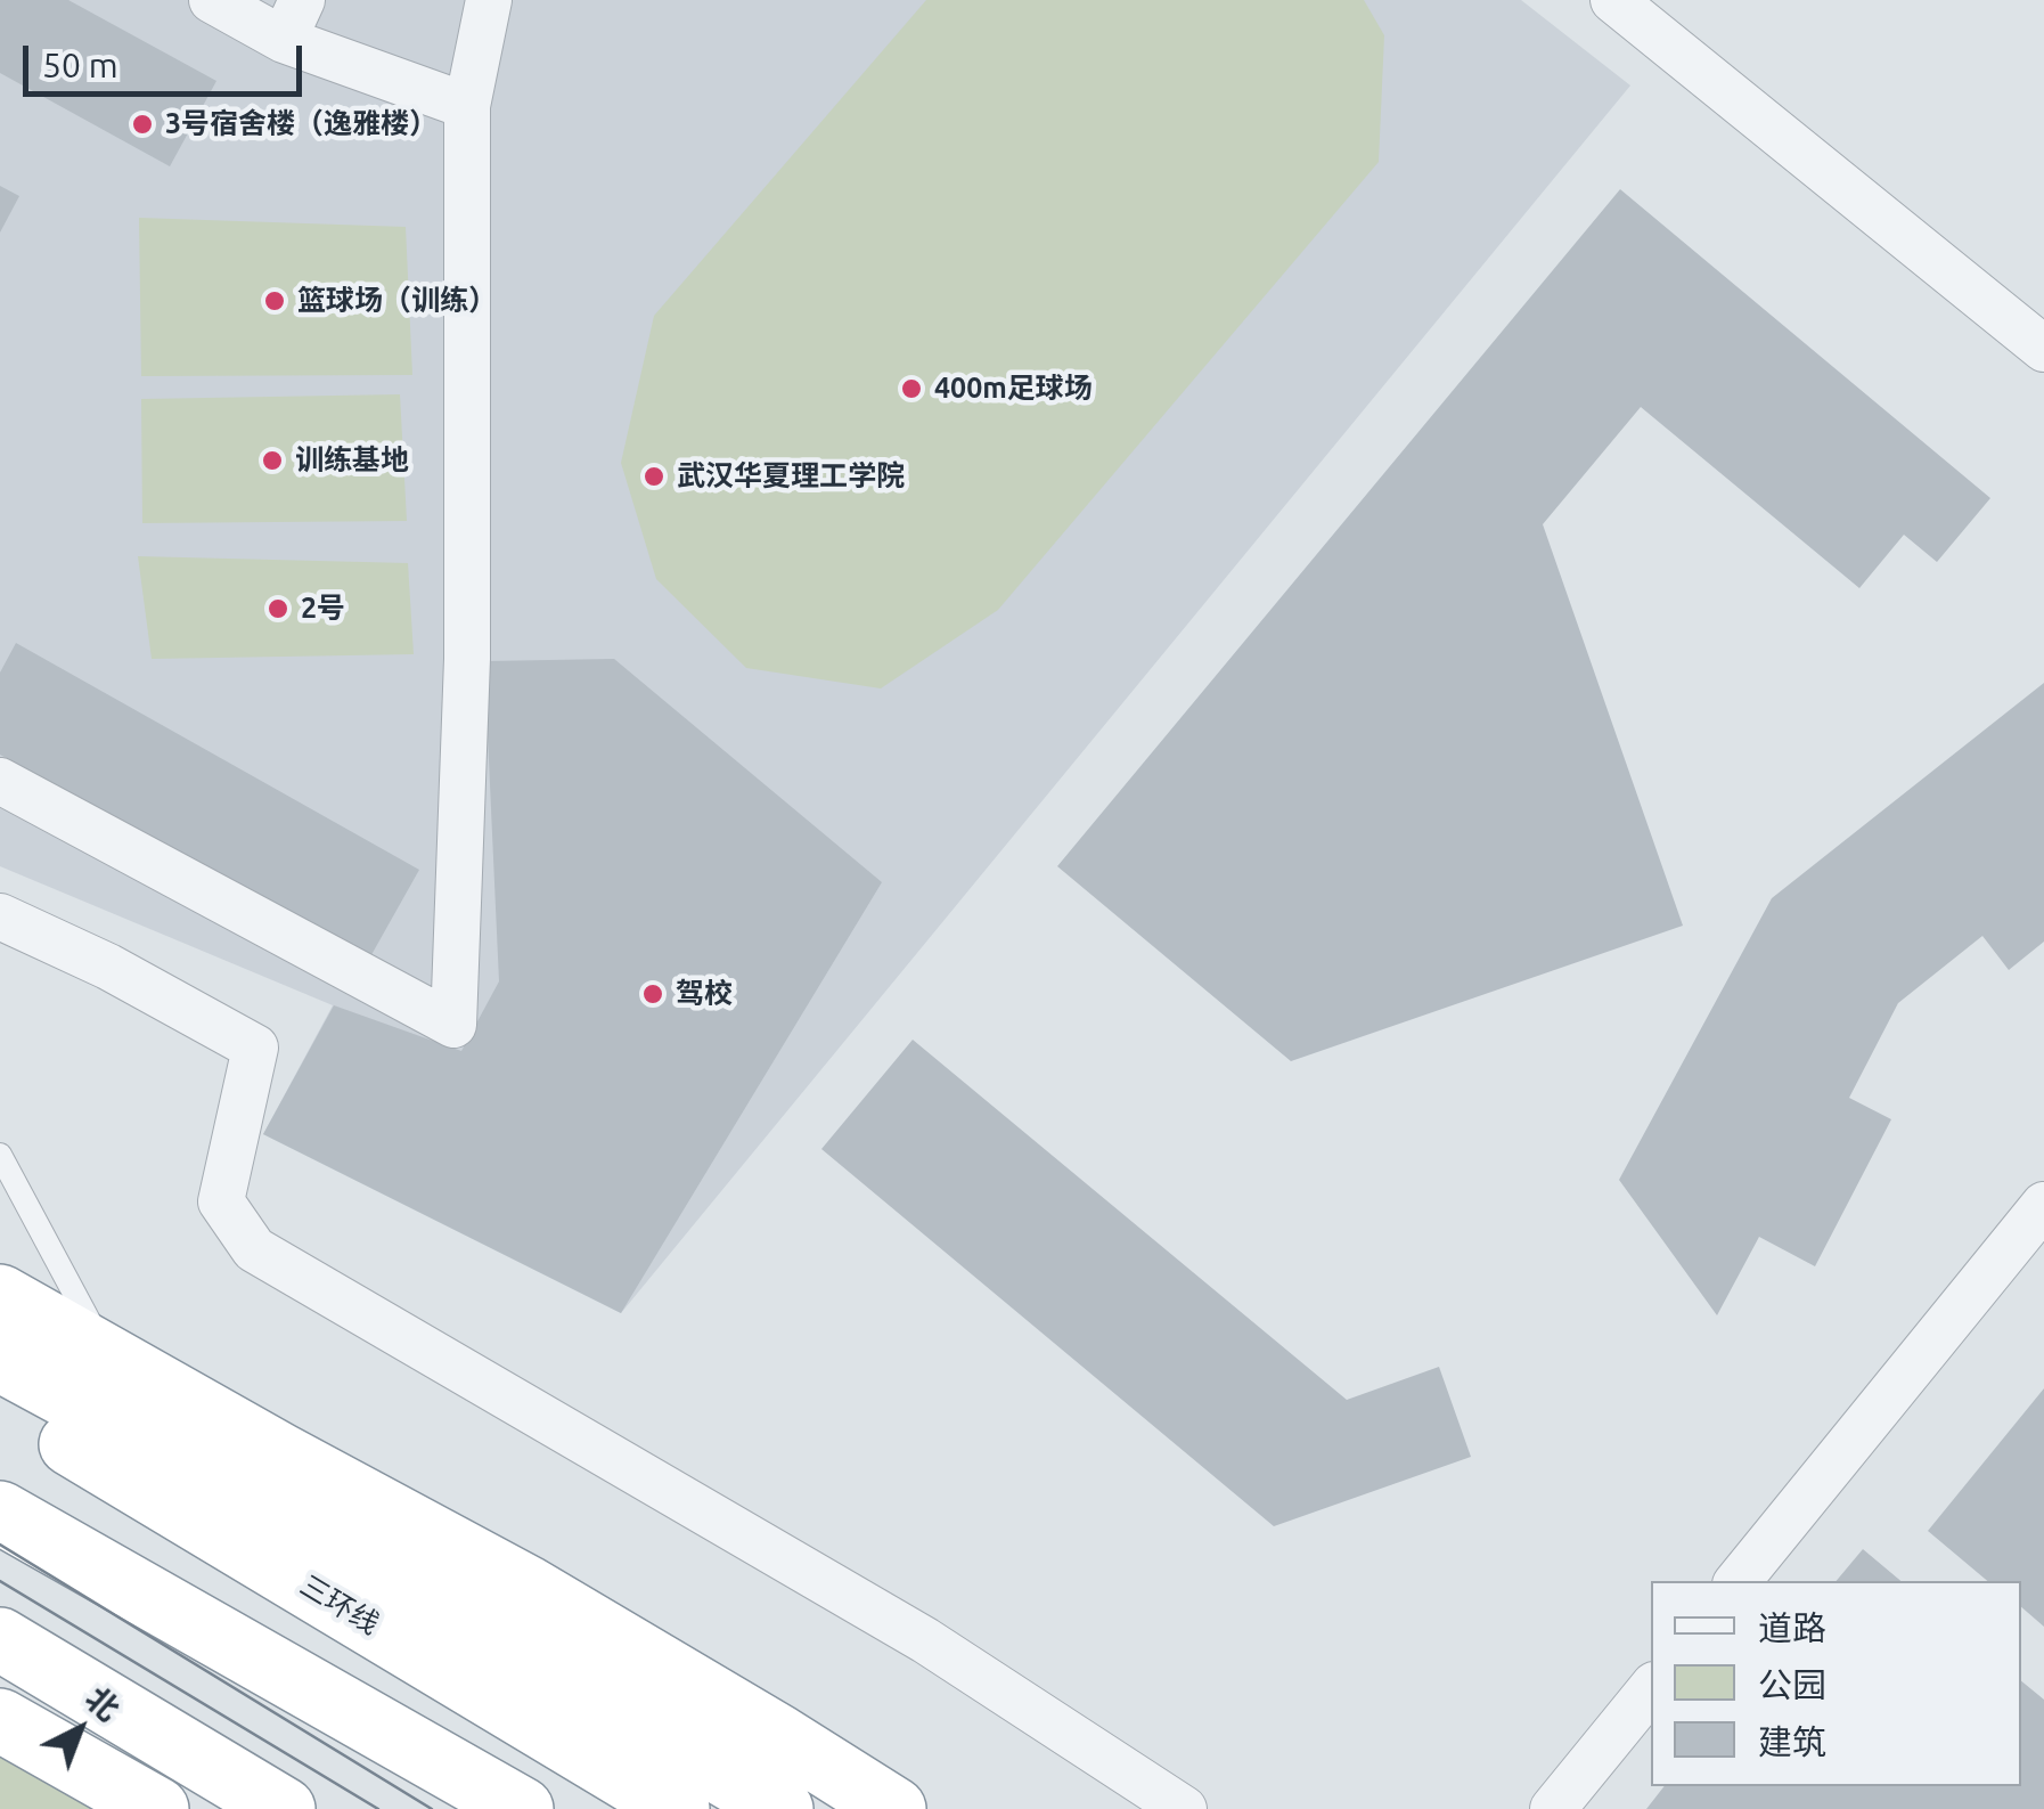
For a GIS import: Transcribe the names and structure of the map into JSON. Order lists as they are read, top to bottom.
{
  "streets": {
    "highway": ["三环线"]
  },
  "places": [
    "3号宿舍楼（逸雅楼）",
    "篮球场（训练）",
    "400m足球场",
    "训练基地",
    "武汉华夏理工学院",
    "2号",
    "驾校"
  ],
  "legend": ["道路", "公园", "建筑"],
  "scale_bar": "50 m",
  "north": "top right"
}
